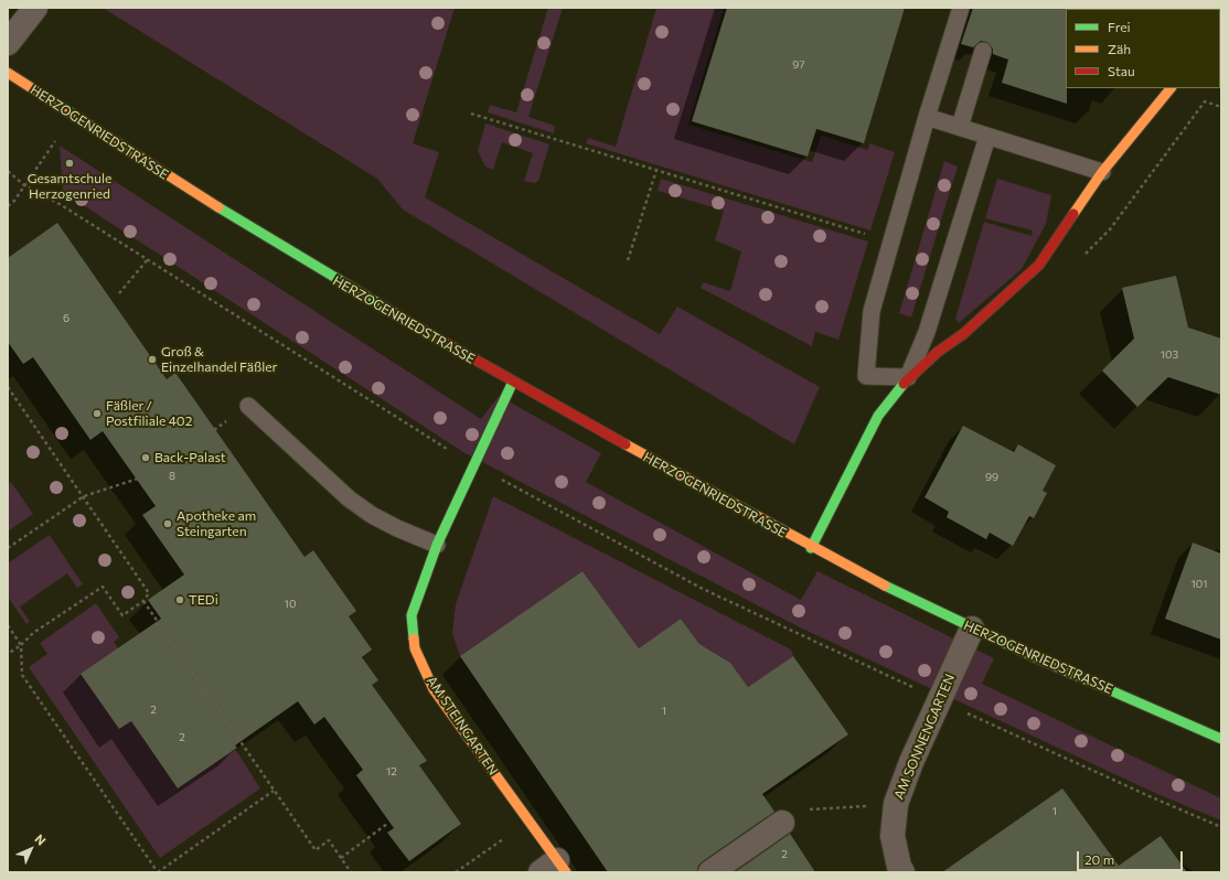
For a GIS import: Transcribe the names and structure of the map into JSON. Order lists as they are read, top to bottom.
{
  "streets": {
    "street": ["HERZOGENRIEDSTRASSE", "AM STEINGARTEN", "AM SONNENGARTEN"]
  },
  "crossings": [
    ["HERZOGENRIEDSTRASSE", "AM STEINGARTEN"],
    ["HERZOGENRIEDSTRASSE", "AM SONNENGARTEN"]
  ],
  "places": [
    "Gesamtschule Herzogenried",
    "Groß & Einzelhandel Fäßler",
    "Fäßler / Postfiliale 402",
    "Back-Palast",
    "Apotheke am Steingarten",
    "TEDi"
  ],
  "house_numbers": [
    "97",
    "6",
    "103",
    "8",
    "99",
    "101",
    "10",
    "2",
    "1",
    "2",
    "12",
    "1",
    "2"
  ],
  "legend": ["Frei", "Zäh", "Stau"],
  "scale_bar": "20 m",
  "north": "top right"
}
